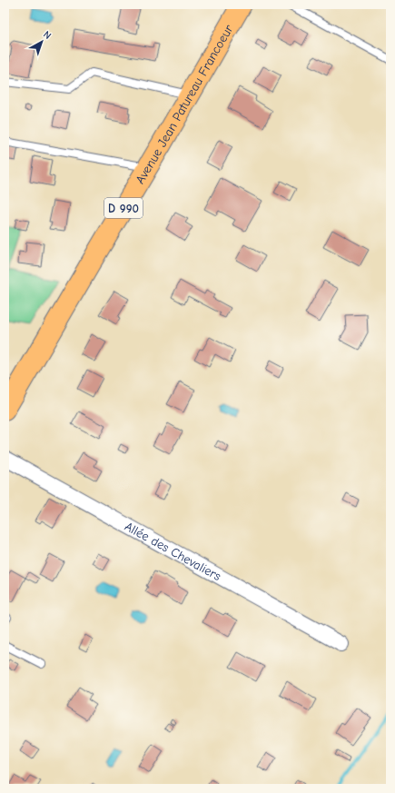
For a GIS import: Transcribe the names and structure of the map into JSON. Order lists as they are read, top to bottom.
{
  "streets": {
    "main road": ["Avenue Jean Patureau Francoeur", "D 990"],
    "street": ["Allée des Chevaliers"]
  },
  "north": "top right"
}
